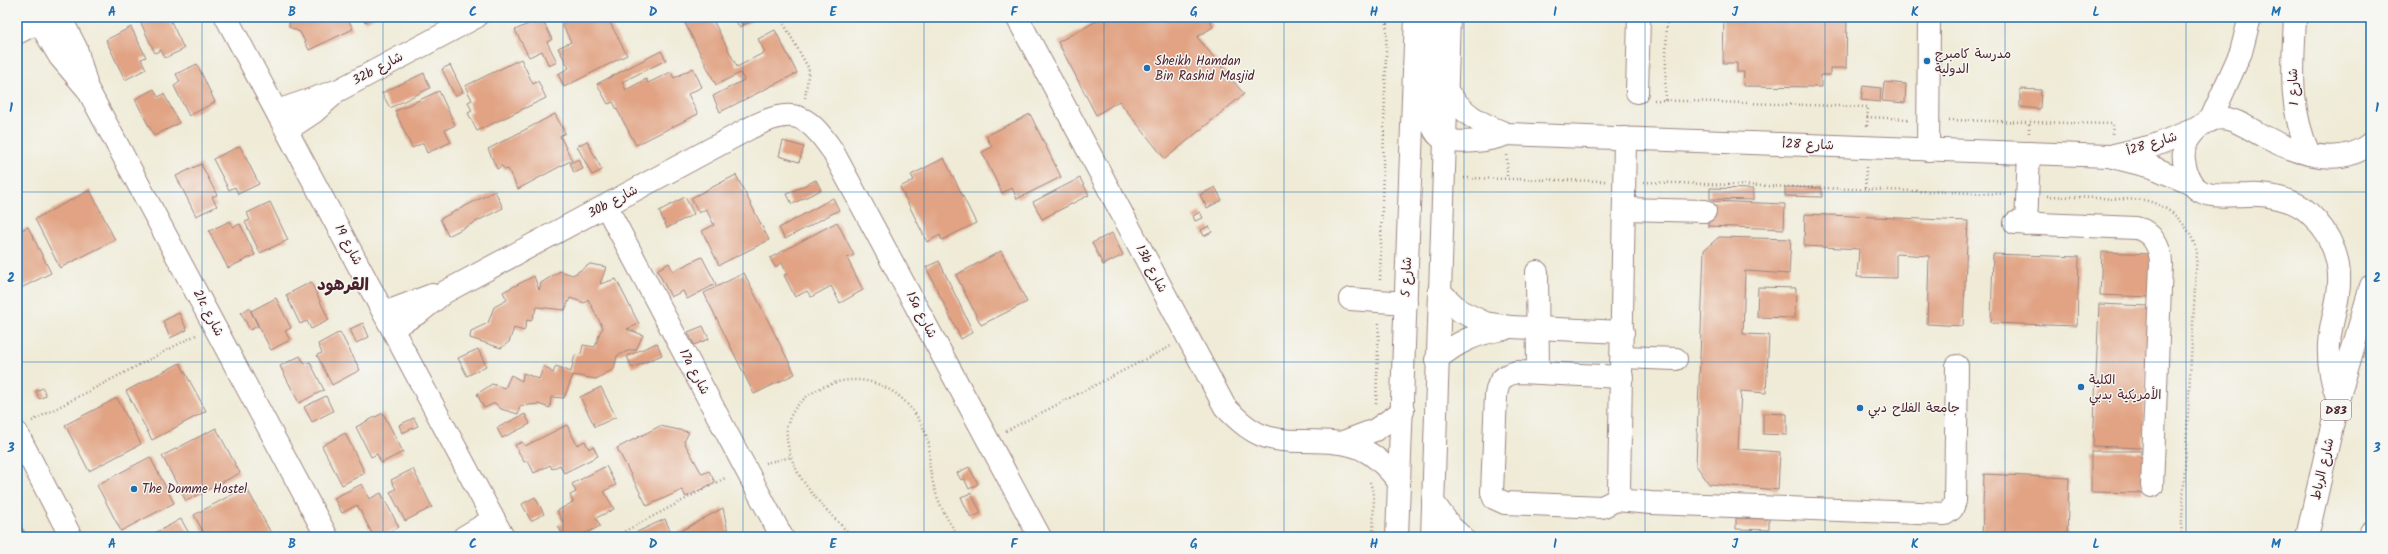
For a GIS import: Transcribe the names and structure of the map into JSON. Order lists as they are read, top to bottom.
{
  "streets": {
    "main road": [
      "32b شارع",
      "شارع 1",
      "شارع 28أ",
      "30b شارع",
      "شارع 19",
      "13b شارع",
      "شارع 5",
      "21c شارع",
      "15a شارع",
      "17a شارع",
      "D83",
      "شارع الرباط"
    ]
  },
  "crossings": [
    ["32b شارع", "شارع 19"],
    ["شارع 1", "شارع 28أ"],
    ["شارع 28أ", "شارع الرباط"],
    ["30b شارع", "شارع 19"],
    ["30b شارع", "15a شارع"],
    ["30b شارع", "17a شارع"],
    ["13b شارع", "شارع 5"]
  ],
  "districts": ["القرهود"],
  "places": [
    "مدرسة كامبرج الدولية",
    "Sheikh Hamdan Bin Rashid Masjid",
    "الكلية الأمريكية بدبي",
    "جامعة الفلاح دبي",
    "The Domme Hostel"
  ],
  "grid": {
    "columns": [
      "A",
      "B",
      "C",
      "D",
      "E",
      "F",
      "G",
      "H",
      "I",
      "J",
      "K",
      "L",
      "M"
    ],
    "rows": ["1", "2", "3"]
  }
}
